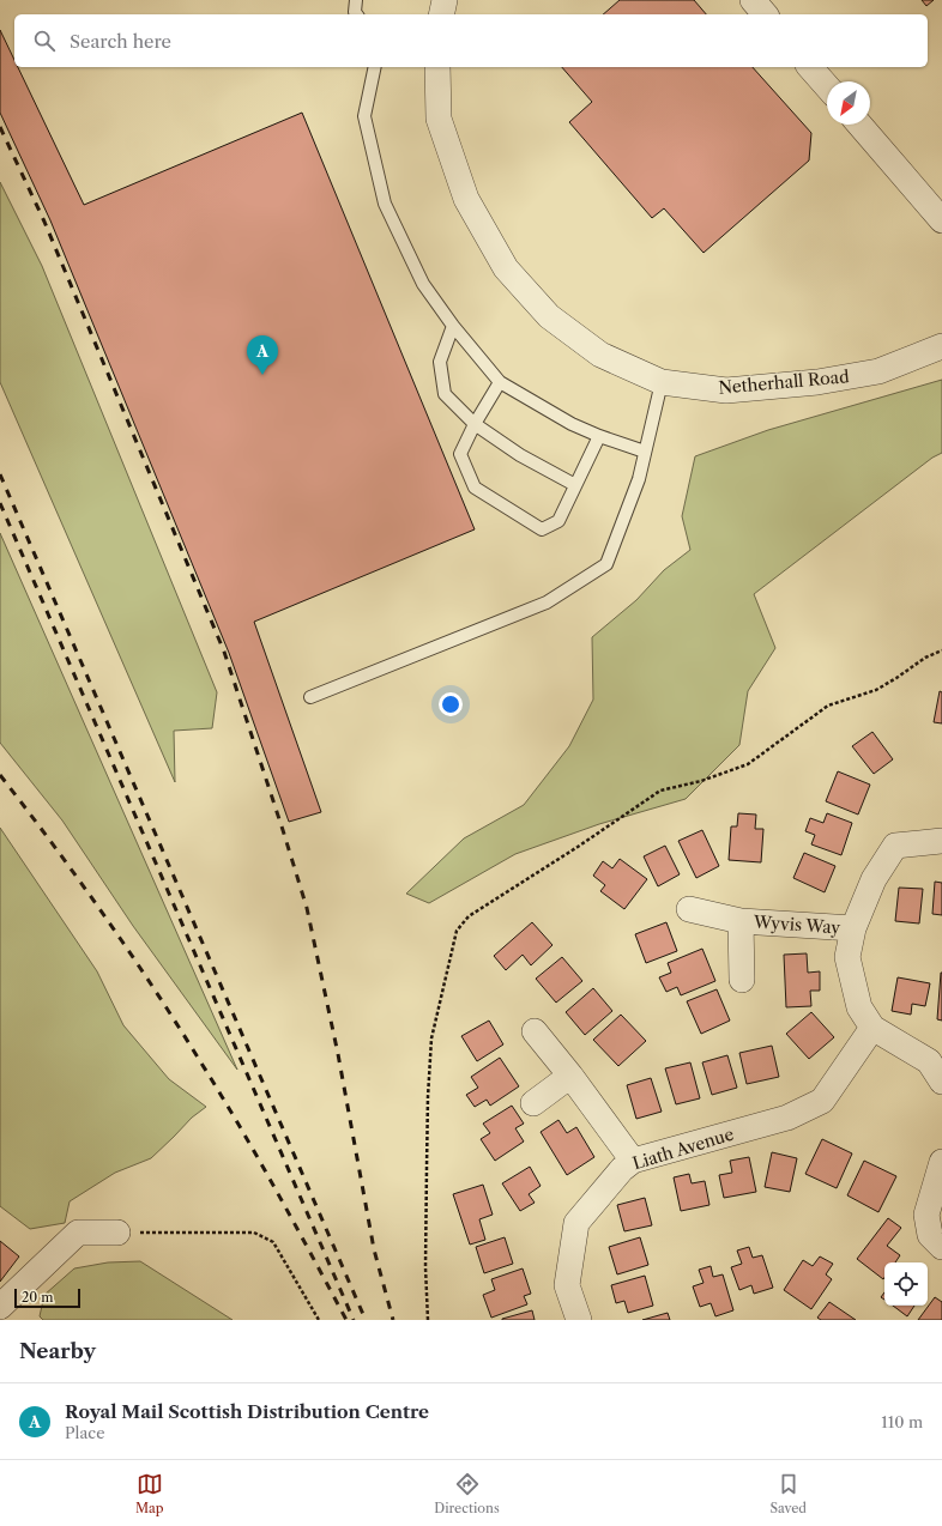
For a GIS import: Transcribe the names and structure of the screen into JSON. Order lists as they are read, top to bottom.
{
  "streets": {
    "street": ["Netherhall Road", "Wyvis Way", "Liath Avenue"]
  },
  "scale_bar": "20 m",
  "north": "bottom left",
  "page": {
    "search": "Search here",
    "pins": "A",
    "scale": "20 m",
    "heading": "Nearby",
    "list": [
      {
        "mark": "A",
        "name": "Royal Mail Scottish Distribution Centre",
        "note": "Place",
        "value": "110 m"
      }
    ],
    "nav": ["Map", "Directions", "Saved"]
  }
}
